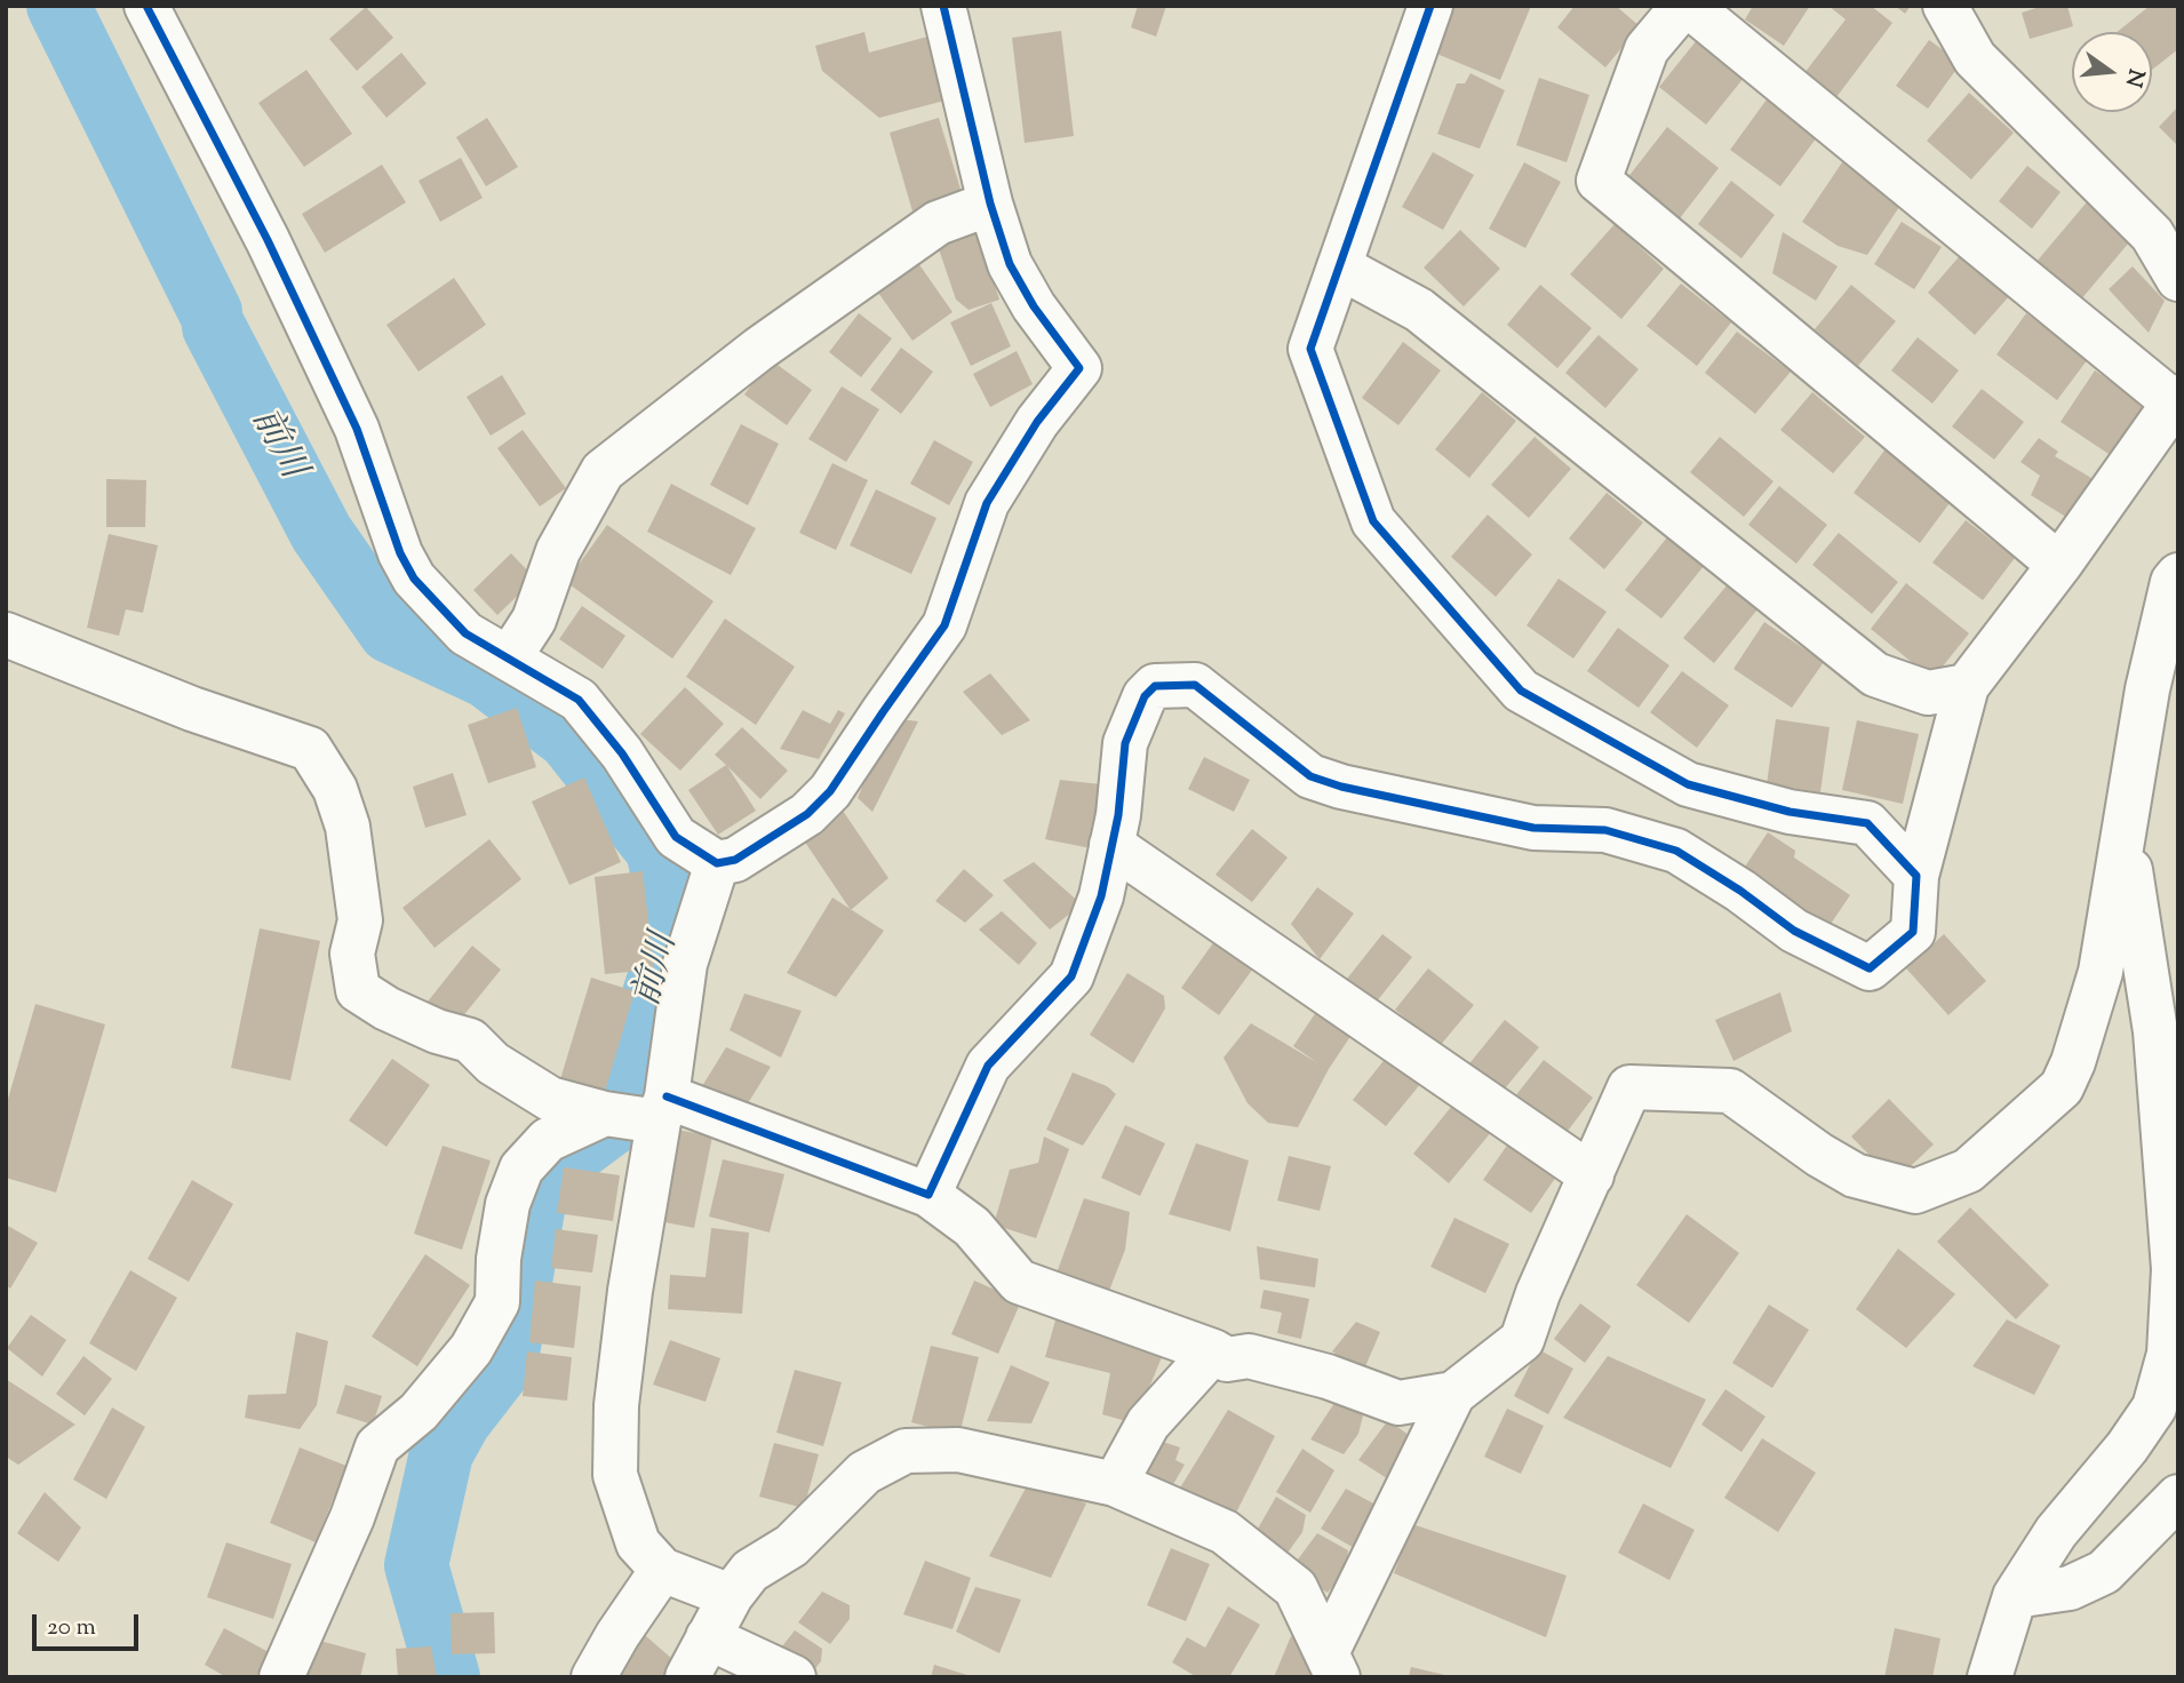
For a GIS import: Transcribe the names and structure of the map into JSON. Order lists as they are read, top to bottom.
{
  "water": ["前川"],
  "scale_bar": "20 m",
  "north": "right"
}
